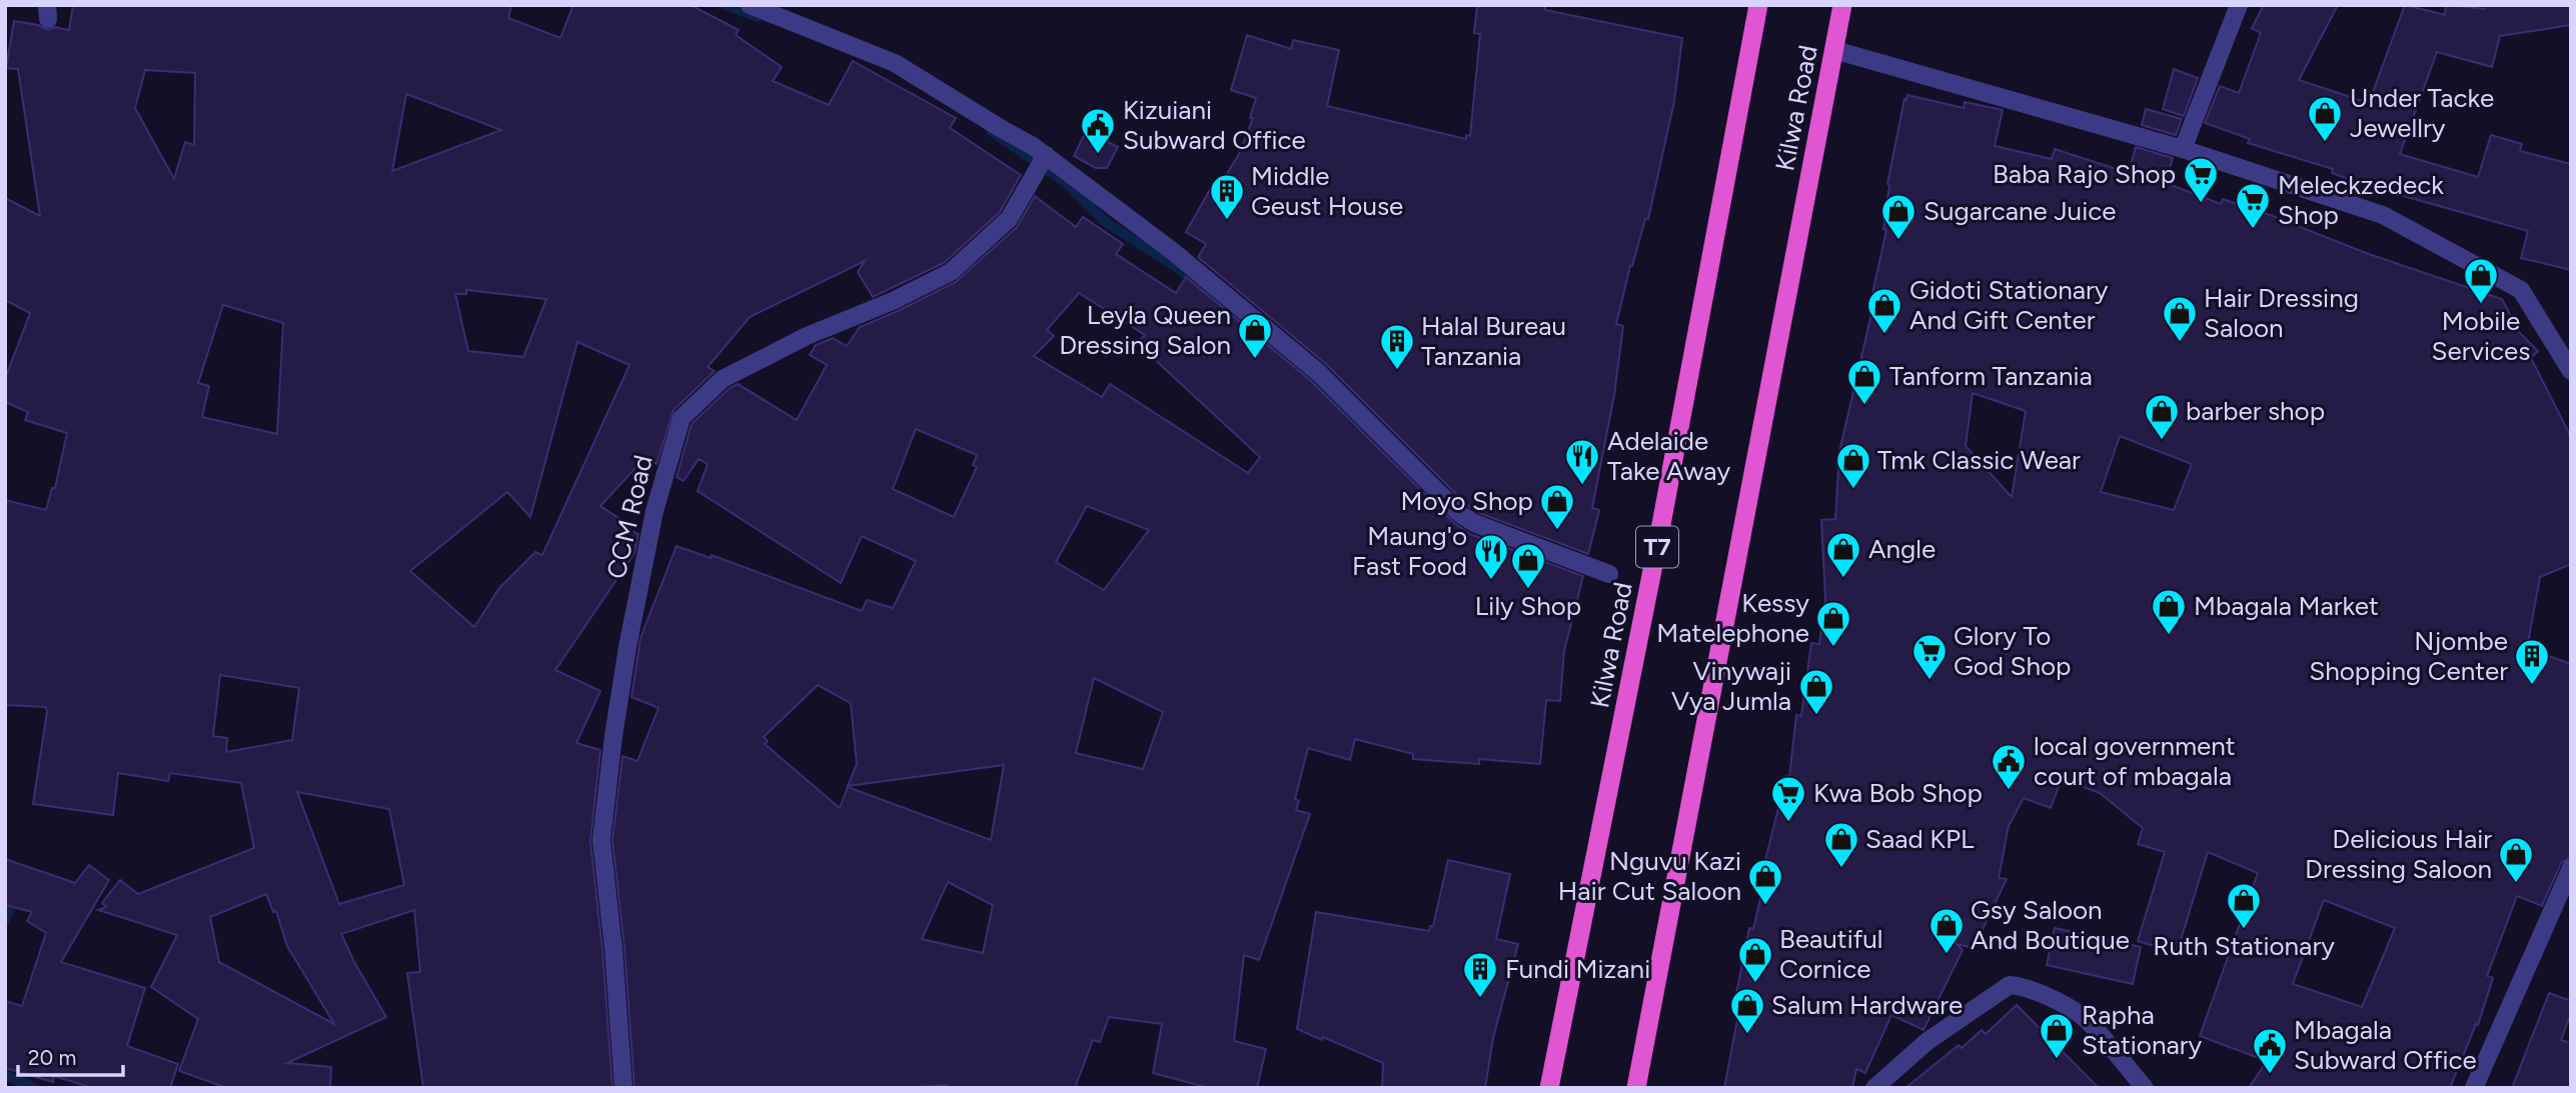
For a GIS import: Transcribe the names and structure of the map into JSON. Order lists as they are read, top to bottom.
{
  "streets": {
    "highway": ["Kilwa Road", "T7"],
    "street": ["CCM Road"]
  },
  "places": {
    "shop": [
      "Under Tacke Jewellry",
      "Sugarcane Juice",
      "Mobile Services",
      "Gidoti Stationary And Gift Center",
      "Hair Dressing Saloon",
      "Leyla Queen Dressing Salon",
      "Tanform Tanzania",
      "barber shop",
      "Tmk Classic Wear",
      "Moyo Shop",
      "Angle",
      "Lily Shop",
      "Mbagala Market",
      "Kessy Matelephone",
      "Vinywaji Vya Jumla",
      "Saad KPL",
      "Delicious Hair Dressing Saloon",
      "Nguvu Kazi Hair Cut Saloon",
      "Ruth Stationary",
      "Gsy Saloon And Boutique",
      "Beautiful Cornice",
      "Salum Hardware",
      "Rapha Stationary"
    ],
    "public building": ["Kizuiani Subward Office", "local government court of mbagala", "Mbagala Subward Office"],
    "supermarket": [
      "Baba Rajo Shop",
      "Meleckzedeck Shop",
      "Glory To God Shop",
      "Kwa Bob Shop"
    ],
    "building": [
      "Middle Geust House",
      "Halal Bureau Tanzania",
      "Njombe Shopping Center",
      "Fundi Mizani"
    ],
    "restaurant": ["Adelaide Take Away", "Maung'o Fast Food"]
  },
  "scale_bar": "20 m"
}
